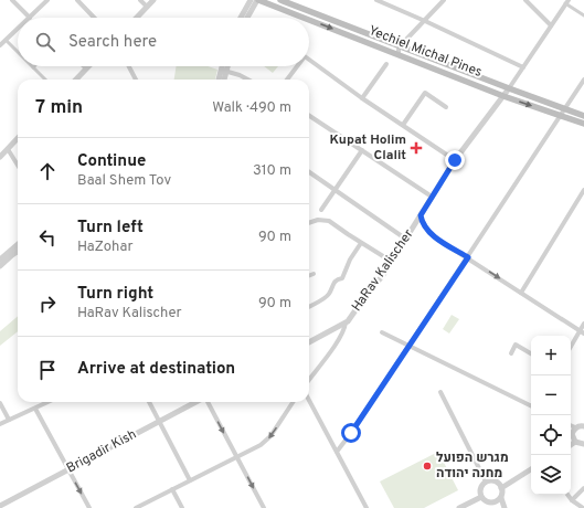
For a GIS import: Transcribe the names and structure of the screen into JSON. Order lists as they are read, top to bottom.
{
  "streets": {
    "main road": ["Yechiel Michal Pines"],
    "street": ["HaRav Kalischer", "Brigadir Kish"]
  },
  "crossings": [
    ["Yechiel Michal Pines", "HaRav Kalischer"]
  ],
  "places": {
    "health": ["Kupat Holim Clalit"],
    "other": ["מגרש הפועל מחנה יהודה"]
  },
  "page": {
    "search": "Search here",
    "heading": ["7 min", "Walk · 490 m"],
    "list": [
      ["Continue", "Baal Shem Tov", "310 m"],
      ["Turn left", "HaZohar", "90 m"],
      ["Turn right", "HaRav Kalischer", "90 m"],
      "Arrive at destination"
    ],
    "map_buttons": ["+", "−"]
  }
}
